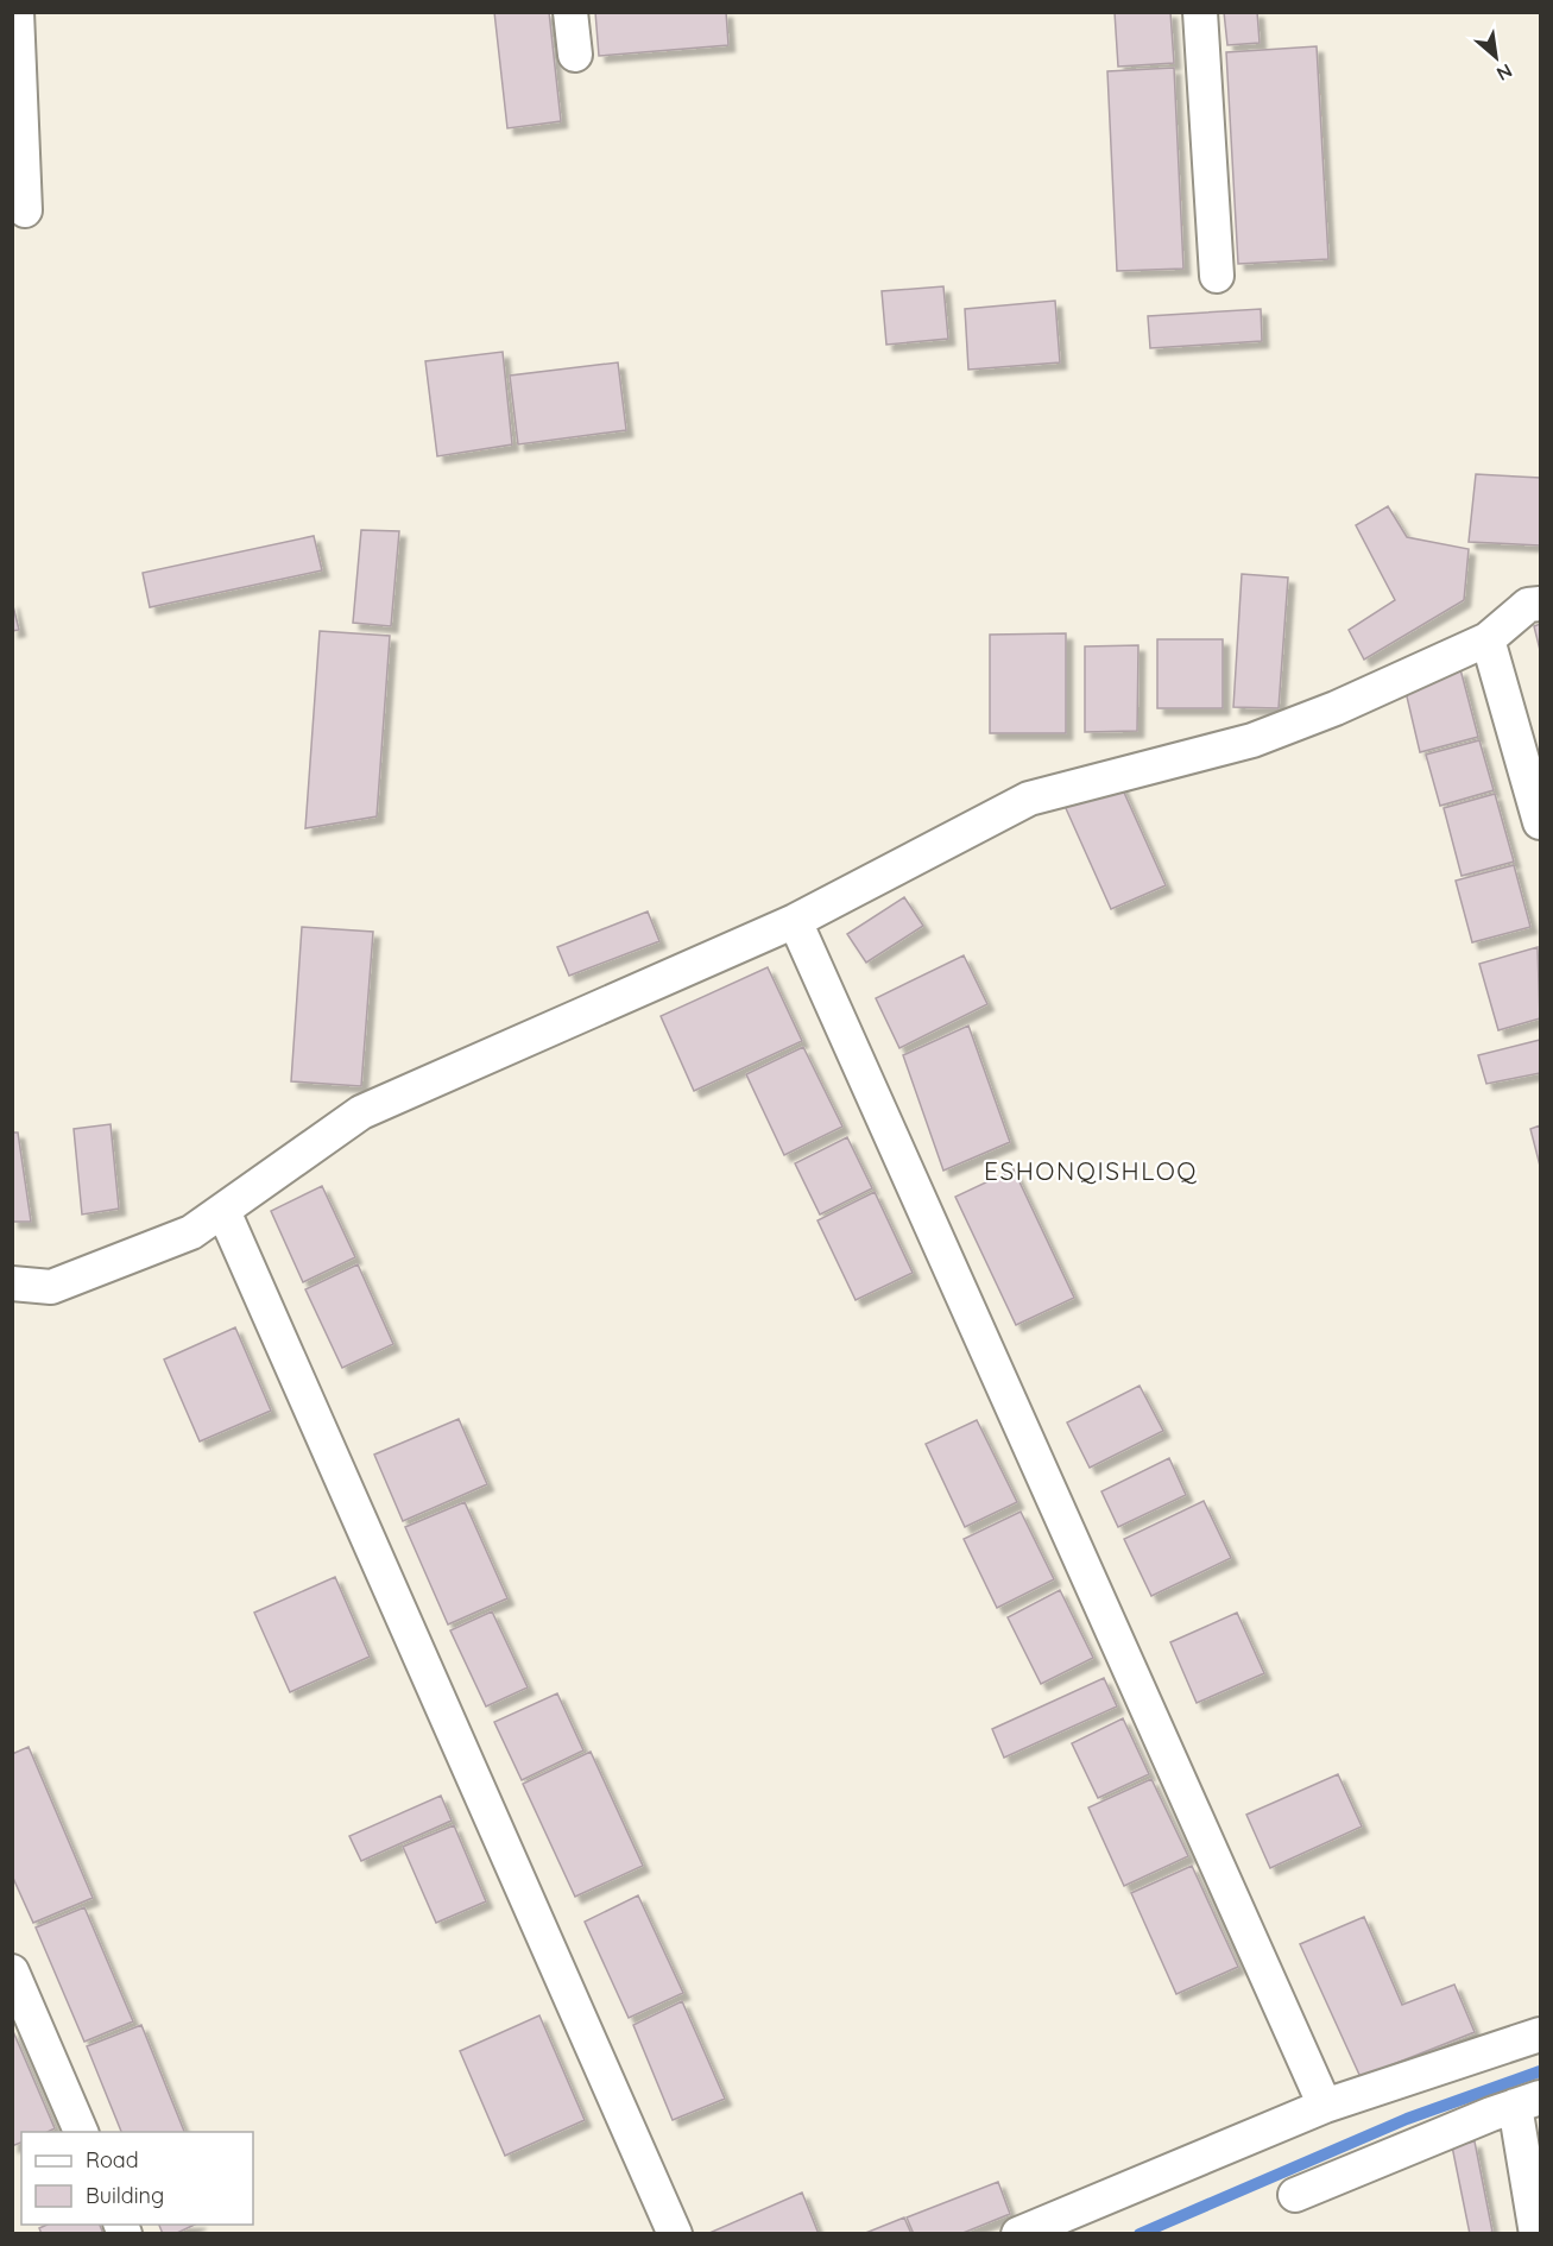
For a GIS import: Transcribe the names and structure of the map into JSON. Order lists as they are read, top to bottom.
{
  "districts": ["ESHONQISHLOQ"],
  "legend": ["Road", "Building"],
  "north": "bottom right"
}
